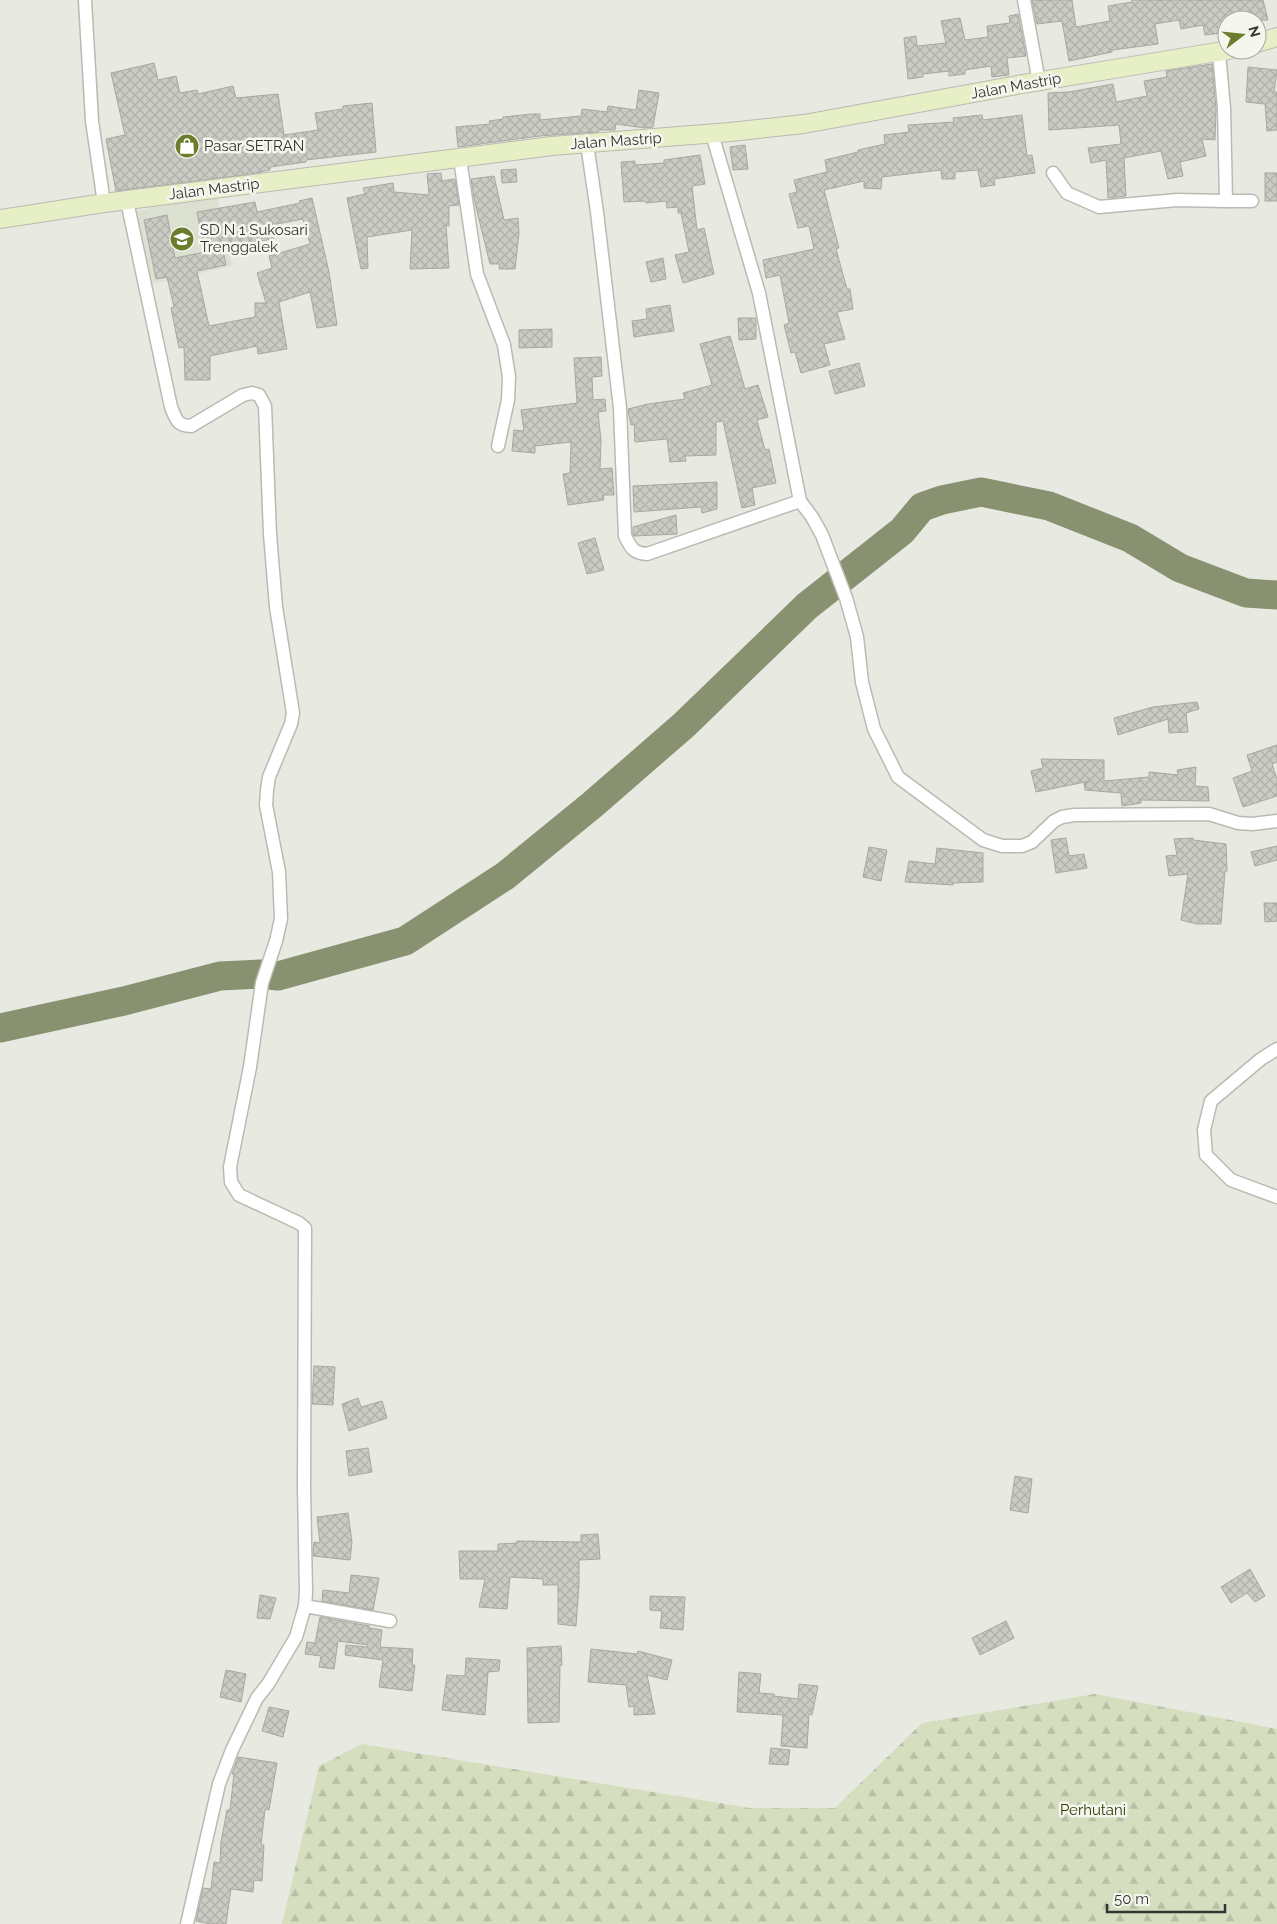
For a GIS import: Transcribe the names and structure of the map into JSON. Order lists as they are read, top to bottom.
{
  "streets": {
    "main road": ["Jalan Mastrip"]
  },
  "parks": ["Perhutani"],
  "places": {
    "shop": ["Pasar SETRAN"],
    "school or university": ["SD N 1 Sukosari Trenggalek"]
  },
  "scale_bar": "50 m",
  "north": "right"
}
